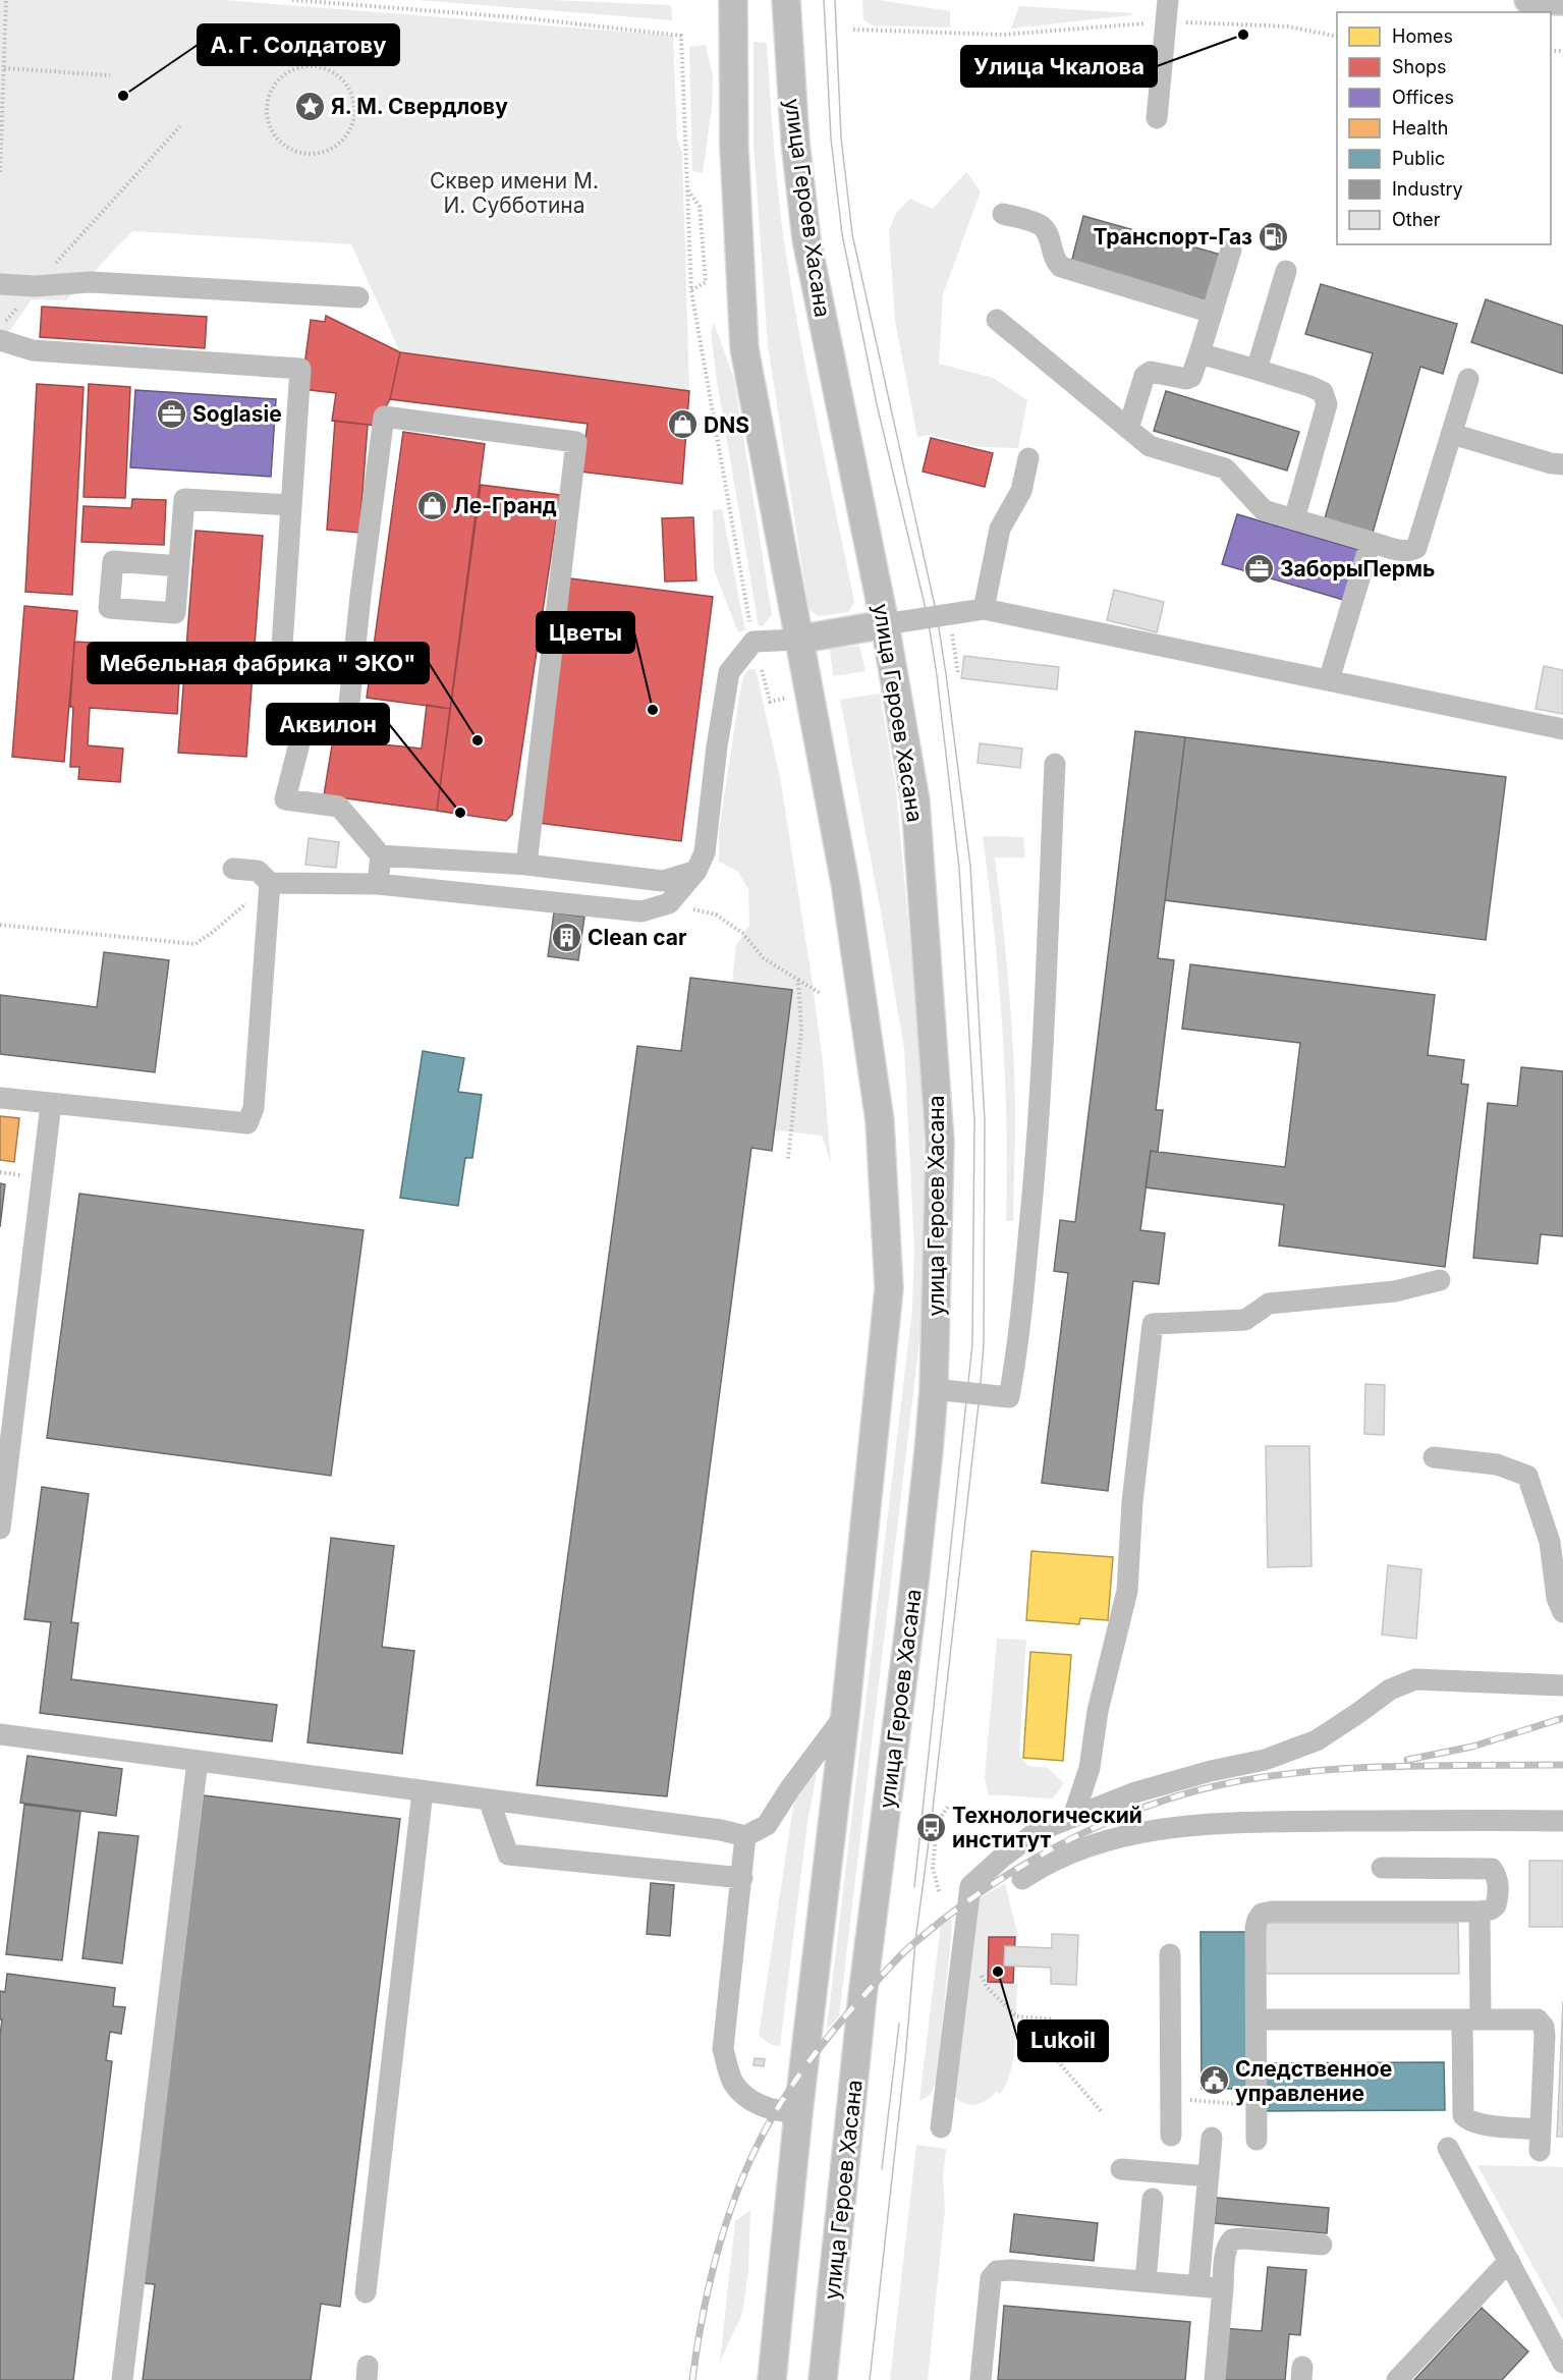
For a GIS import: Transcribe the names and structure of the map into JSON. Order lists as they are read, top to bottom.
{
  "streets": {
    "main road": ["улица Героев Хасана"]
  },
  "parks": ["Сквер имени М. И. Субботина"],
  "places": {
    "other": [
      "Улица Чкалова",
      "А. Г. Солдатову",
      "Цветы",
      "Мебельная фабрика \" ЭКО\"",
      "Аквилон",
      "Lukoil"
    ],
    "place": ["Я. М. Свердлову"],
    "fuel station": ["Транспорт-Газ"],
    "office": ["Soglasie", "ЗаборыПермь"],
    "shop": ["DNS", "Ле-Гранд"],
    "building": ["Clean car"],
    "bus stop": ["Технологический институт"],
    "public building": ["Следственное управление"]
  },
  "legend": [
    "Homes",
    "Shops",
    "Offices",
    "Health",
    "Public",
    "Industry",
    "Other"
  ]
}
